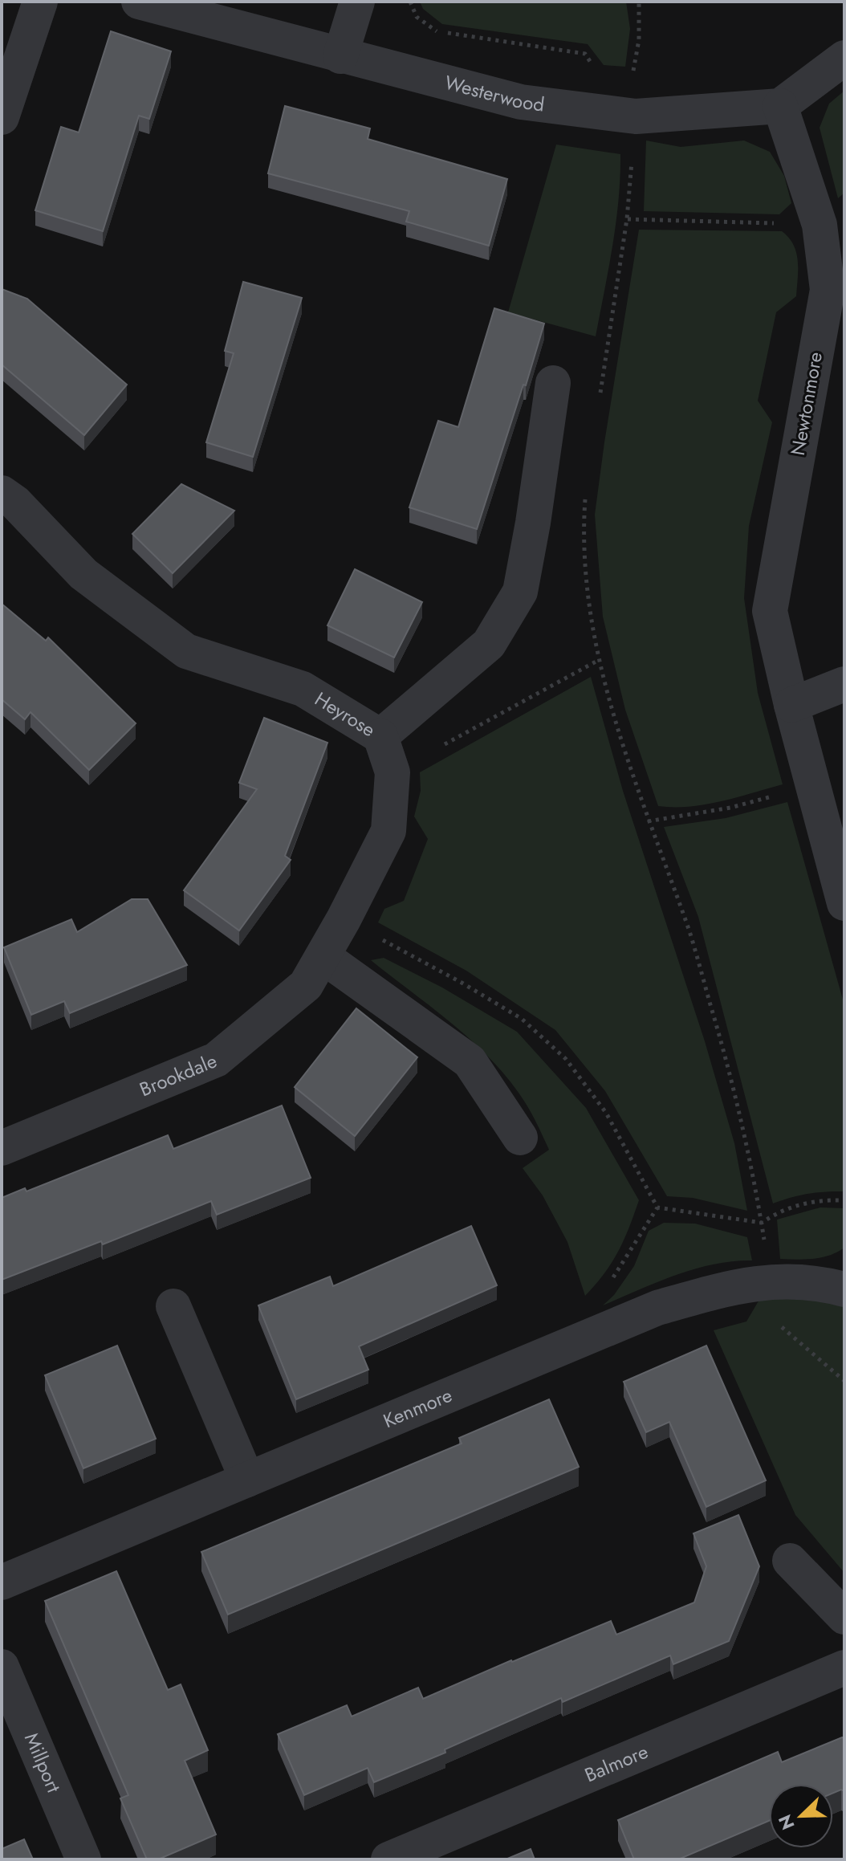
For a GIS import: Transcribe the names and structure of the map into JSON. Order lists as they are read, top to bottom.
{
  "streets": {
    "street": [
      "Westerwood",
      "Newtonmore",
      "Heyrose",
      "Brookdale",
      "Kenmore",
      "Millport",
      "Balmore"
    ]
  },
  "crossings": [
    ["Westerwood", "Newtonmore"],
    ["Heyrose", "Brookdale"]
  ],
  "north": "bottom left"
}
